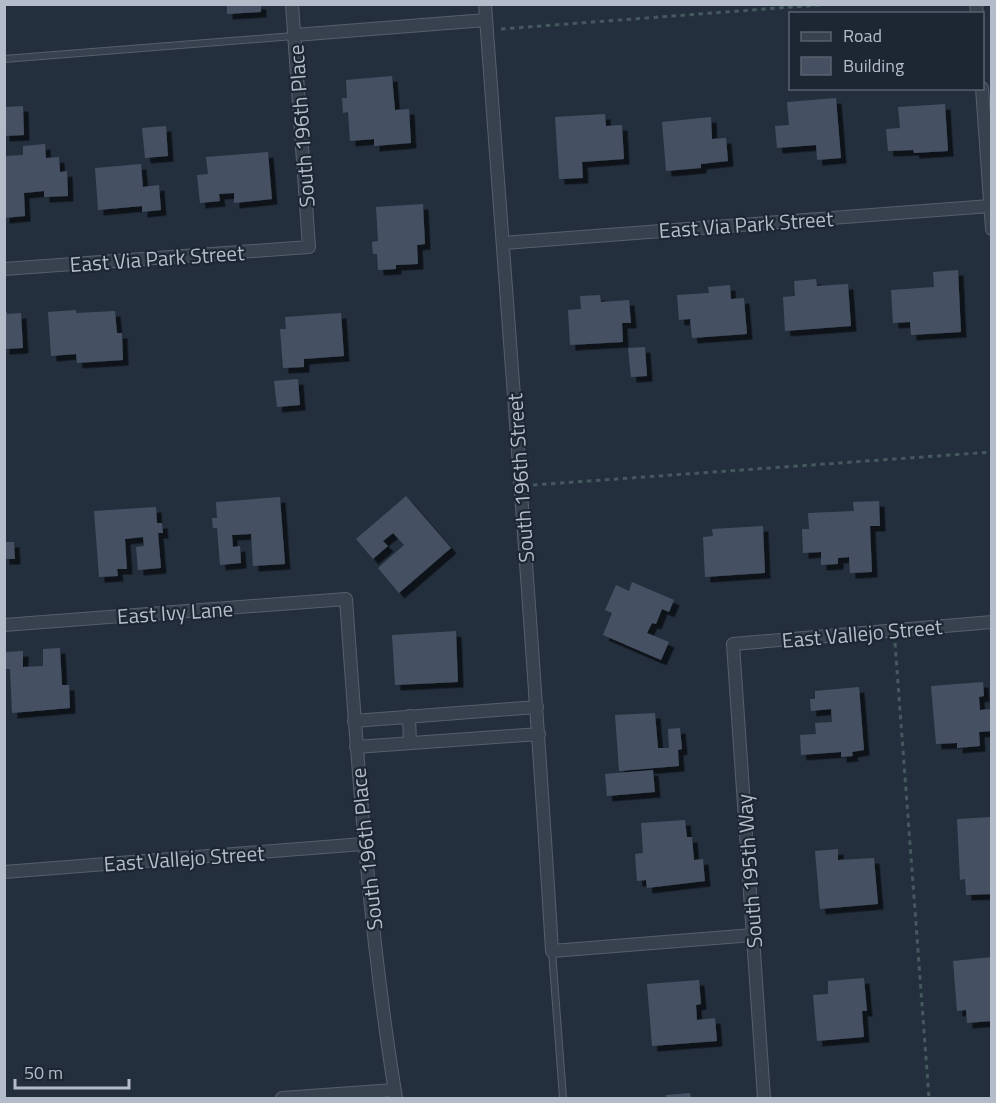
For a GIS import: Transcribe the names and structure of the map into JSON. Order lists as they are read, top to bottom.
{
  "streets": {
    "street": [
      "South 196th Place",
      "East Via Park Street",
      "South 196th Street",
      "East Ivy Lane",
      "East Vallejo Street",
      "South 195th Way"
    ]
  },
  "crossings": [
    ["South 196th Place", "East Via Park Street"],
    ["South 196th Place", "East Ivy Lane"],
    ["South 196th Place", "East Vallejo Street"],
    ["East Via Park Street", "South 196th Street"],
    ["East Vallejo Street", "South 195th Way"]
  ],
  "legend": ["Road", "Building"],
  "scale_bar": "50 m"
}
